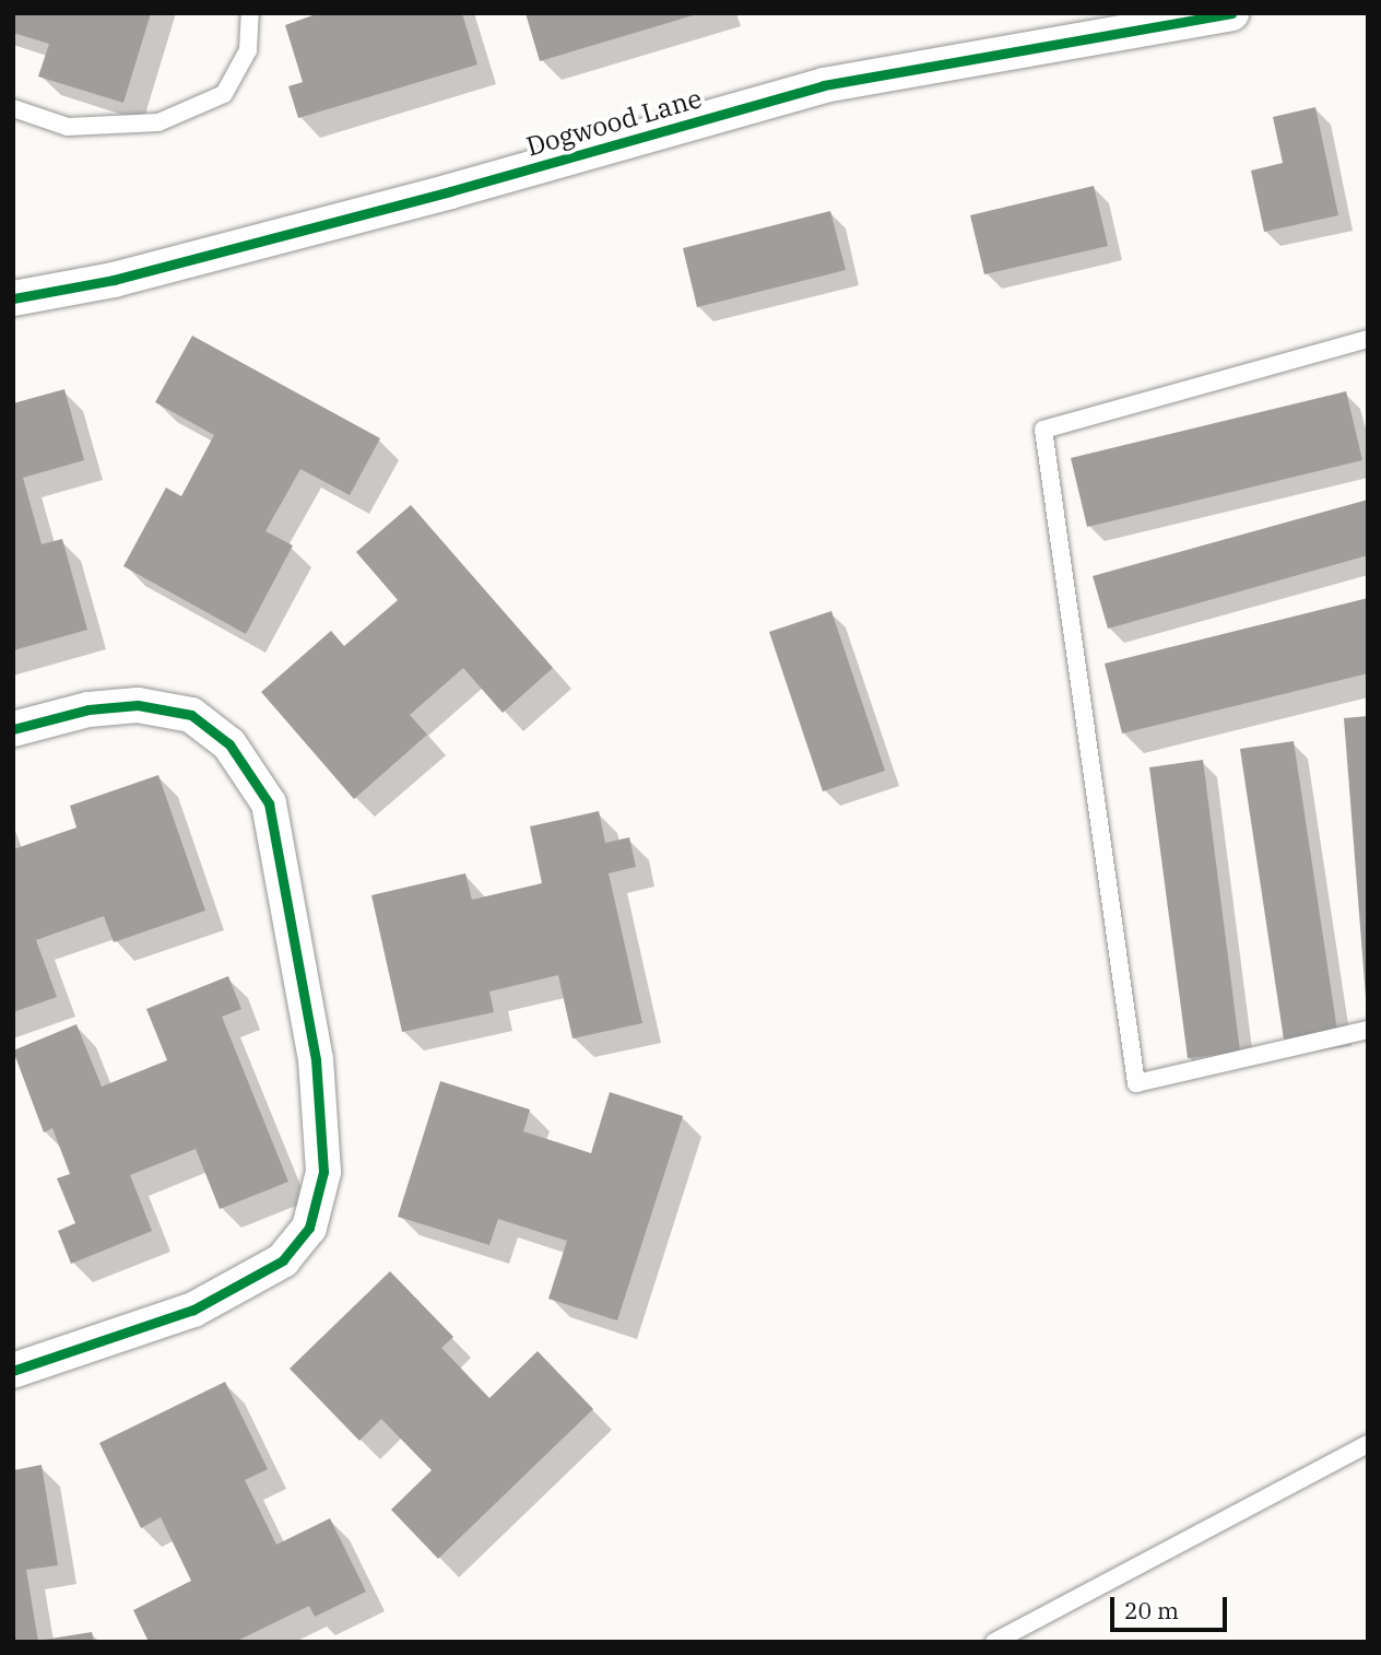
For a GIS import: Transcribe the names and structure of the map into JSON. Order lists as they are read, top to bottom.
{
  "streets": {
    "street": ["Dogwood Lane"]
  },
  "scale_bar": "20 m"
}
